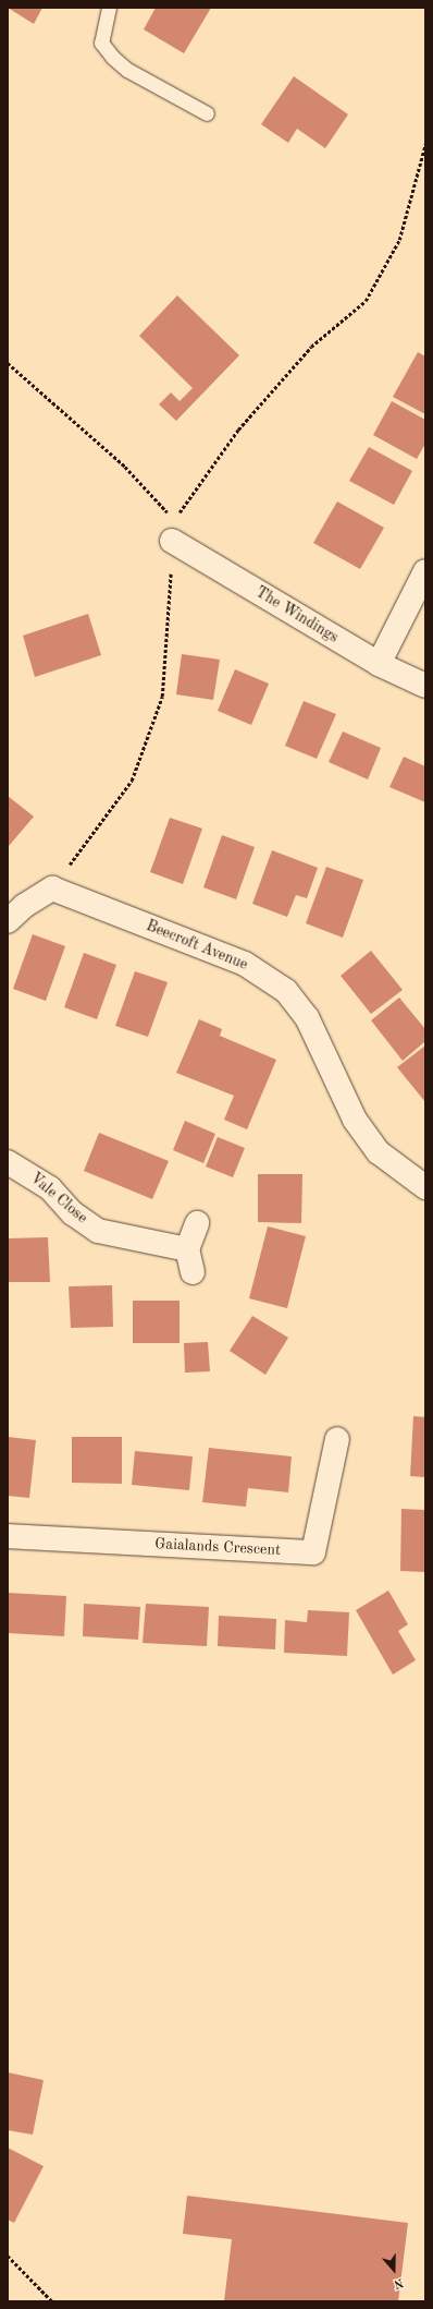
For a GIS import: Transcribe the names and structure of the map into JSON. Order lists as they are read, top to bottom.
{
  "streets": {
    "street": [
      "The Windings",
      "Beecroft Avenue",
      "Vale Close",
      "Gaialands Crescent"
    ]
  },
  "north": "bottom"
}
